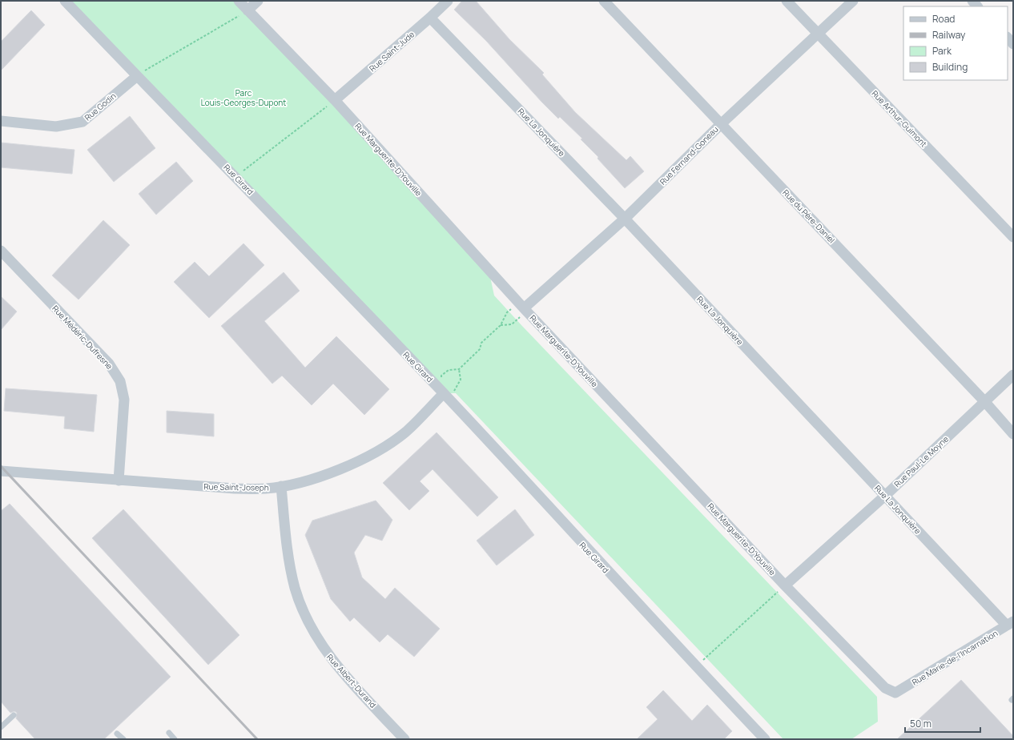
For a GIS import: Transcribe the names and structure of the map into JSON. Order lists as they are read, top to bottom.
{
  "streets": {
    "street": [
      "Rue Saint-Jude",
      "Rue Godin",
      "Rue Arthur-Guimont",
      "Rue La Jonquière",
      "Rue Fernand-Goneau",
      "Rue Marguerite-D'Youville",
      "Rue Girard",
      "Rue du Père-Daniel",
      "Rue Médéric-Dufresne",
      "Rue Paul-Le Moyne",
      "Rue Saint-Joseph",
      "Rue Marie-de-l'Incarnation",
      "Rue Albert-Durand"
    ]
  },
  "crossings": [
    ["Rue Saint-Jude", "Rue La Jonquière"],
    ["Rue Saint-Jude", "Rue Marguerite-D'Youville"],
    ["Rue Godin", "Rue Girard"],
    ["Rue Arthur-Guimont", "Rue Fernand-Goneau"],
    ["Rue La Jonquière", "Rue Fernand-Goneau"],
    ["Rue La Jonquière", "Rue Paul-Le Moyne"],
    ["Rue La Jonquière", "Rue Marie-de-l'Incarnation"],
    ["Rue Fernand-Goneau", "Rue Marguerite-D'Youville"],
    ["Rue Fernand-Goneau", "Rue du Père-Daniel"],
    ["Rue Marguerite-D'Youville", "Rue Paul-Le Moyne"],
    ["Rue Marguerite-D'Youville", "Rue Marie-de-l'Incarnation"],
    ["Rue Girard", "Rue Saint-Joseph"],
    ["Rue du Père-Daniel", "Rue Paul-Le Moyne"],
    ["Rue Médéric-Dufresne", "Rue Saint-Joseph"],
    ["Rue Saint-Joseph", "Rue Albert-Durand"]
  ],
  "parks": ["Parc Louis-Georges-Dupont"],
  "legend": [
    "Road",
    "Railway",
    "Park",
    "Building"
  ],
  "scale_bar": "50 m"
}
